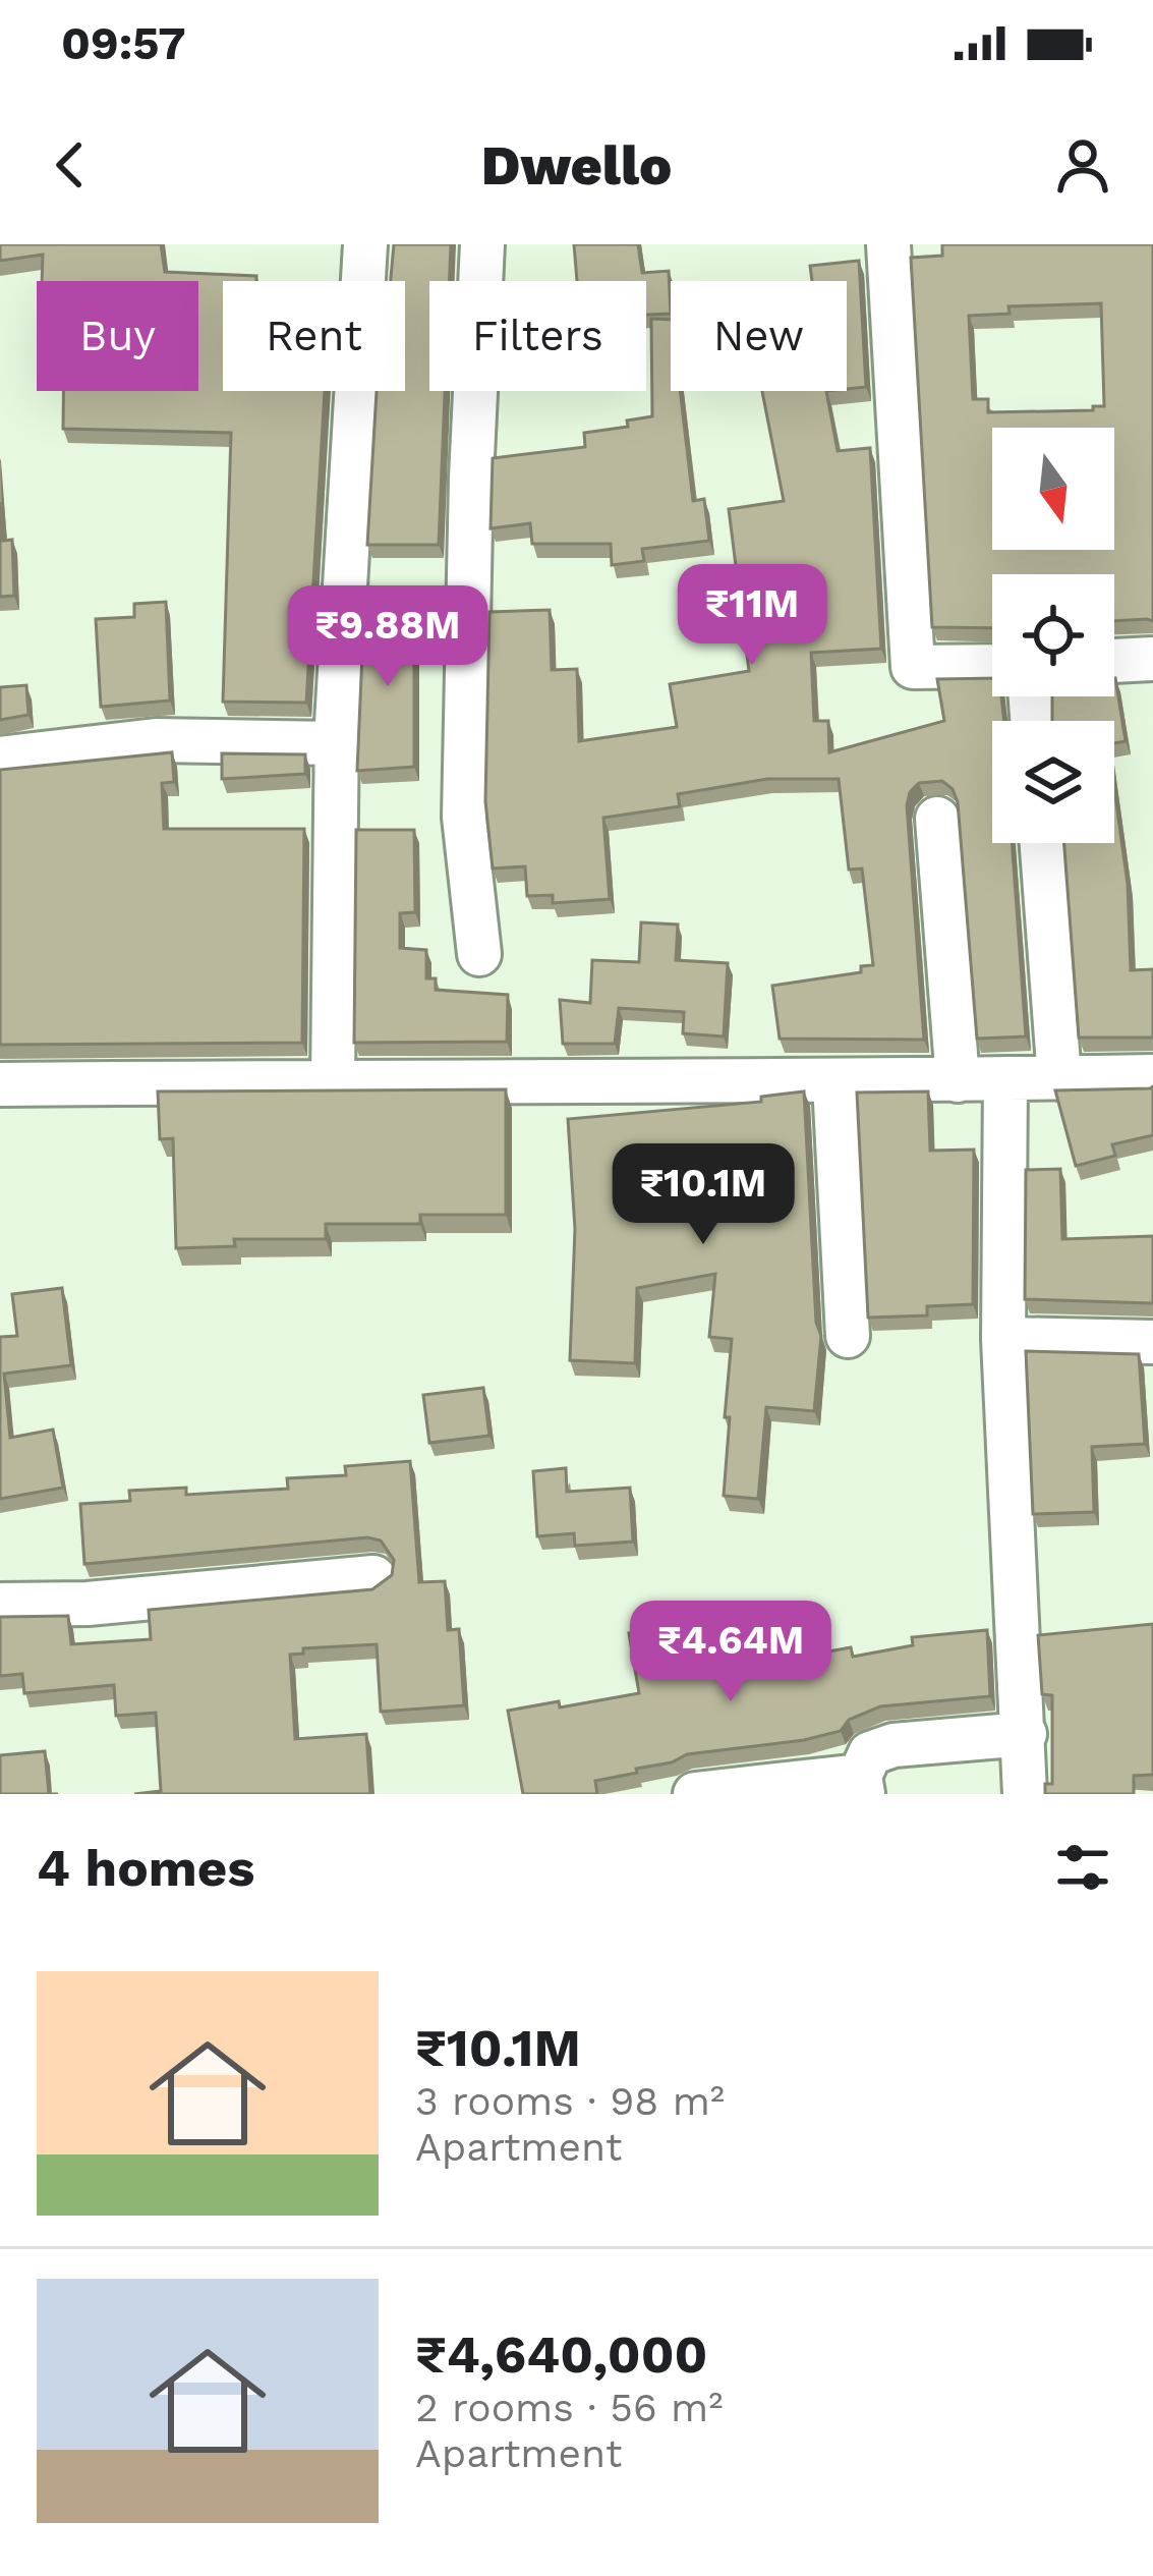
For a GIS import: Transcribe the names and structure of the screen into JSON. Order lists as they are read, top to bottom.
{
  "north": "bottom",
  "page": {
    "status": "09:57",
    "header": "Dwello",
    "chip": [
      "Buy",
      "Rent",
      "Filters",
      "New"
    ],
    "price": [
      "₹11M",
      "₹9.88M",
      "₹10.1M",
      "₹4.64M"
    ],
    "heading": "4 homes",
    "list": [
      {
        "name": "₹10.1M",
        "note": "3 rooms · 98 m² · Apartment"
      },
      {
        "name": "₹4,640,000",
        "note": "2 rooms · 56 m² · Apartment"
      }
    ]
  }
}
